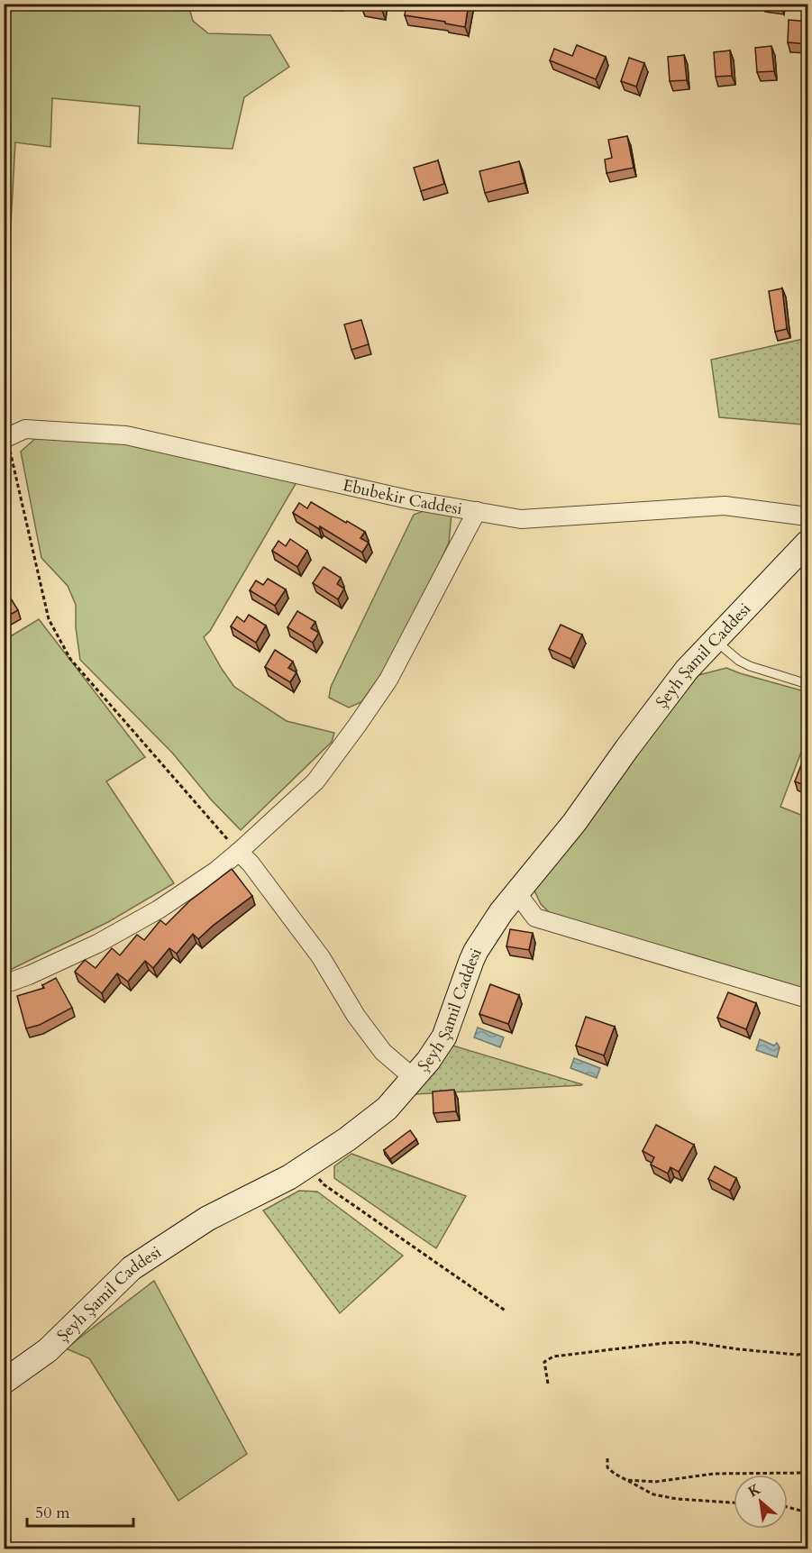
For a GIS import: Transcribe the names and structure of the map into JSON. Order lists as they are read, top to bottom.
{
  "streets": {
    "street": ["Ebubekir Caddesi", "Şeyh Şamil Caddesi"]
  },
  "scale_bar": "50 m",
  "north": "top left"
}
